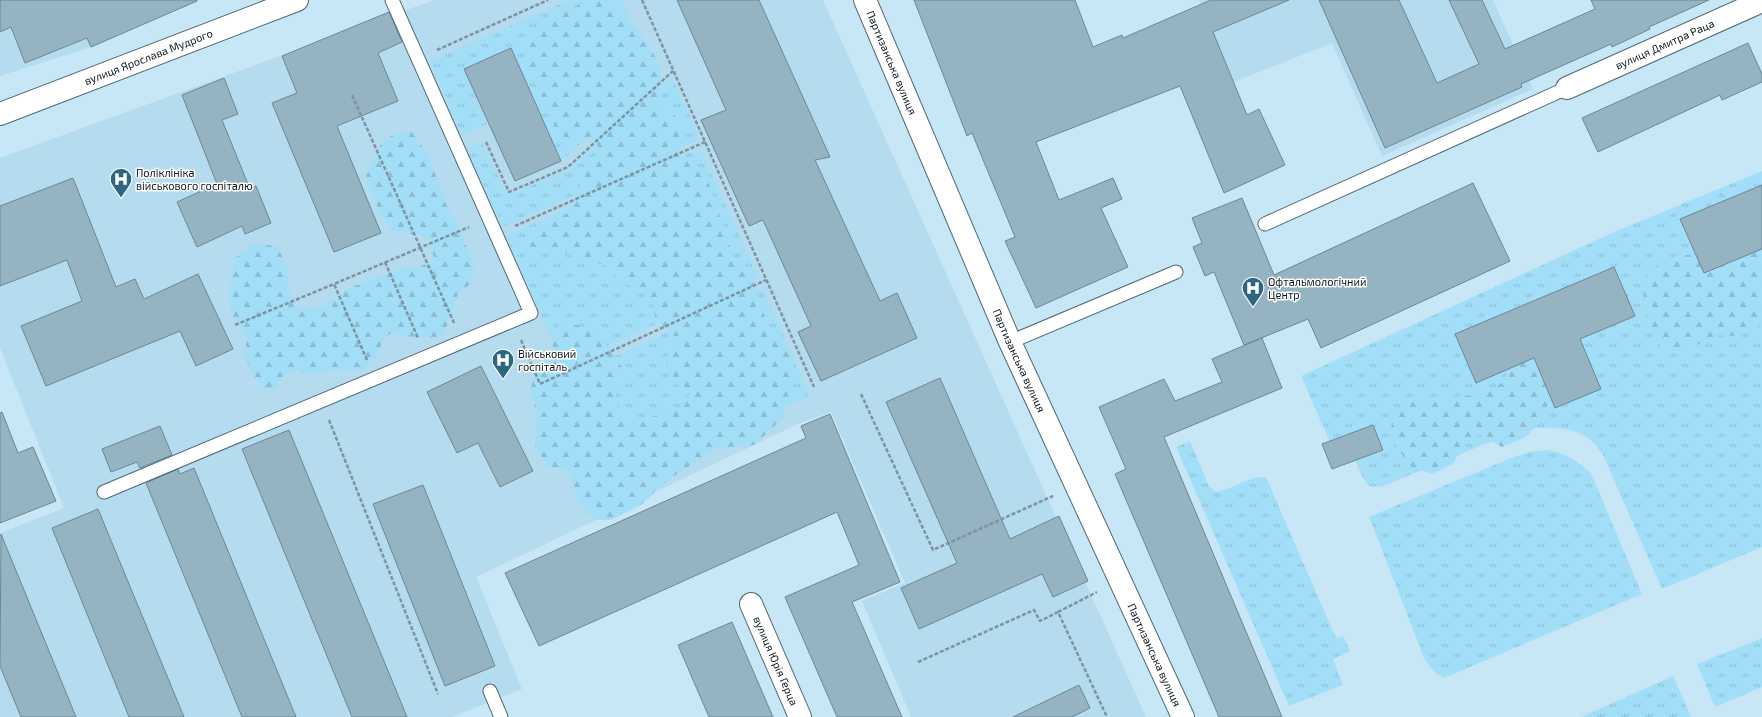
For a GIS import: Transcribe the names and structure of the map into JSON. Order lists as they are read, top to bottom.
{
  "streets": {
    "street": [
      "вулиця Дмитра Раца",
      "вулиця Ярослава Мудрого",
      "Партизанська вулиця",
      "вулиця Юрія Герца"
    ]
  },
  "places": {
    "hospital": ["Поліклініка військового госпіталю", "Офтальмологічний Центр", "Військовий госпіталь"]
  }
}
